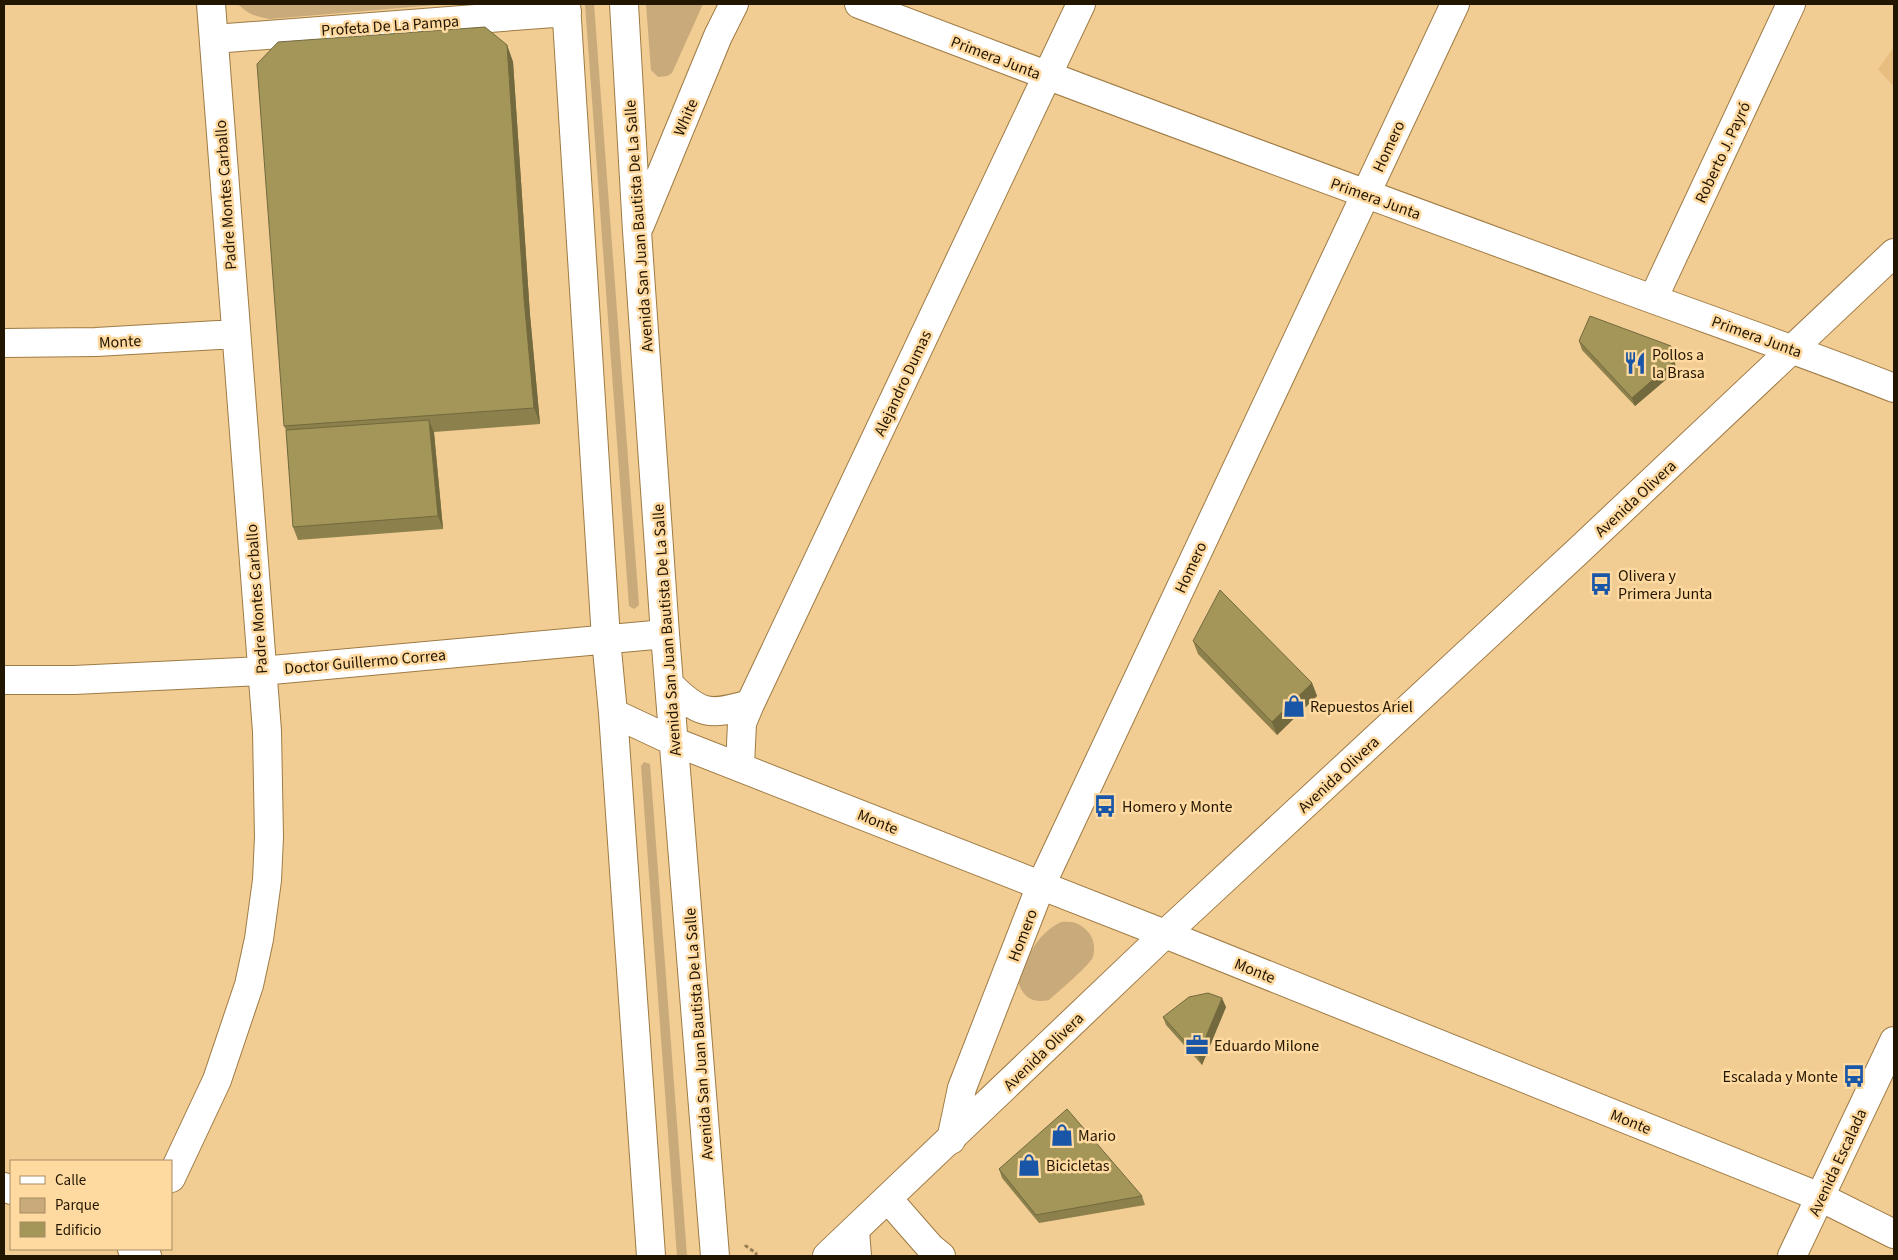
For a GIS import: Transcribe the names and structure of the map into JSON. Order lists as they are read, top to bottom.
{
  "streets": {
    "street": [
      "Profeta De La Pampa",
      "Primera Junta",
      "White",
      "Homero",
      "Roberto J. Payró",
      "Padre Montes Carballo",
      "Avenida San Juan Bautista De La Salle",
      "Monte",
      "Alejandro Dumas",
      "Avenida Olivera",
      "Doctor Guillermo Correa",
      "Avenida Escalada"
    ]
  },
  "crossings": [
    ["Profeta De La Pampa", "Padre Montes Carballo"],
    ["Primera Junta", "Homero"],
    ["Primera Junta", "Roberto J. Payró"],
    ["Primera Junta", "Alejandro Dumas"],
    ["Primera Junta", "Avenida Olivera"],
    ["White", "Avenida San Juan Bautista De La Salle"],
    ["Homero", "Monte"],
    ["Homero", "Avenida Olivera"],
    ["Padre Montes Carballo", "Monte"],
    ["Padre Montes Carballo", "Doctor Guillermo Correa"],
    ["Avenida San Juan Bautista De La Salle", "Monte"],
    ["Avenida San Juan Bautista De La Salle", "Doctor Guillermo Correa"],
    ["Monte", "Alejandro Dumas"],
    ["Monte", "Avenida Olivera"],
    ["Monte", "Avenida Escalada"]
  ],
  "places": {
    "restaurant": ["Pollos a la Brasa"],
    "bus stop": ["Olivera y Primera Junta", "Homero y Monte", "Escalada y Monte"],
    "shop": ["Repuestos Ariel", "Mario", "Bicicletas"],
    "office": ["Eduardo Milone"]
  },
  "legend": ["Calle", "Parque", "Edificio"]
}
